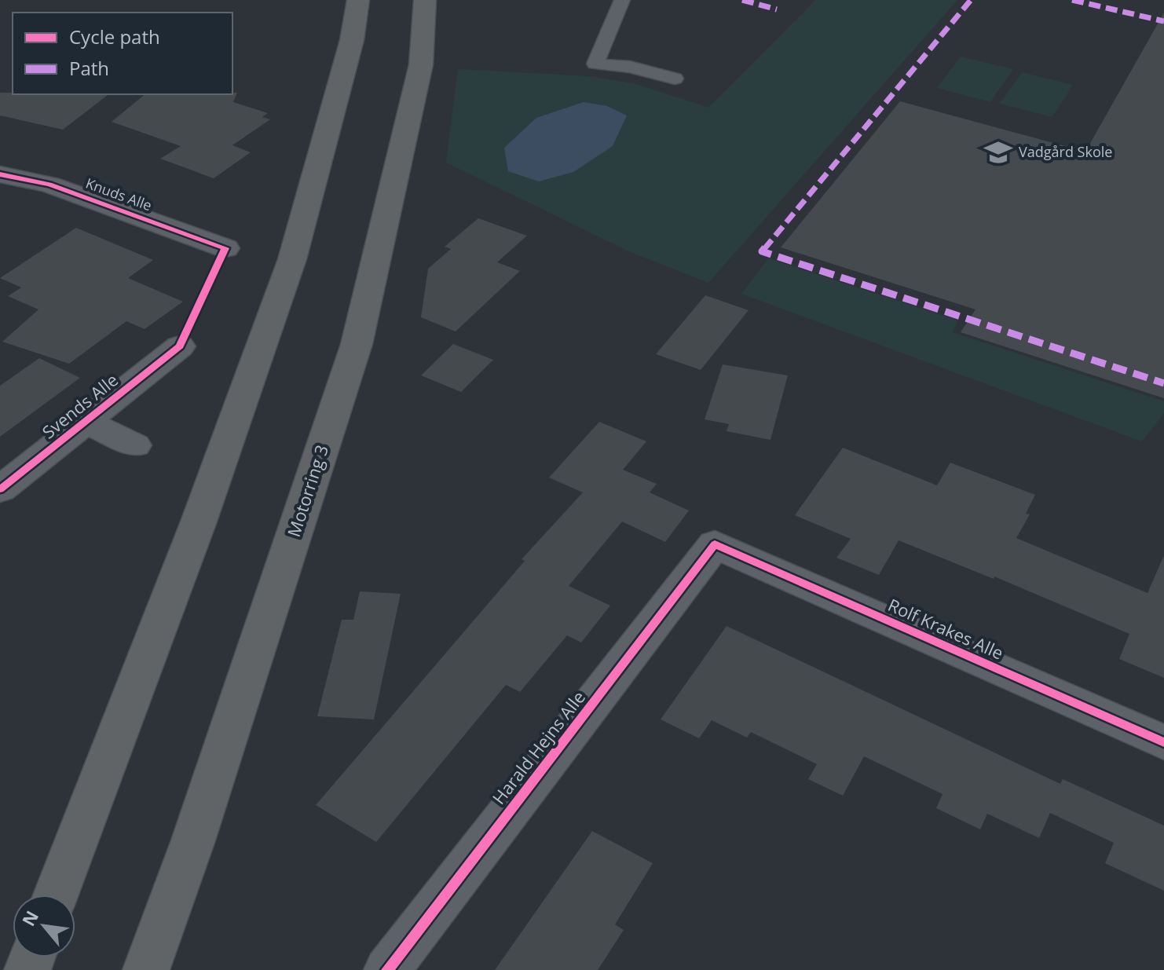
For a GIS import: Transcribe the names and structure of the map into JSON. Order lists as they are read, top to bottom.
{
  "streets": {
    "highway": ["Motorring 3"],
    "street": [
      "Knuds Alle",
      "Svends Alle",
      "Rolf Krakes Alle",
      "Harald Hejns Alle"
    ]
  },
  "crossings": [
    ["Rolf Krakes Alle", "Harald Hejns Alle"]
  ],
  "places": {
    "school or university": ["Vadgård Skole"]
  },
  "legend": ["Cycle path", "Path"],
  "north": "top left"
}
